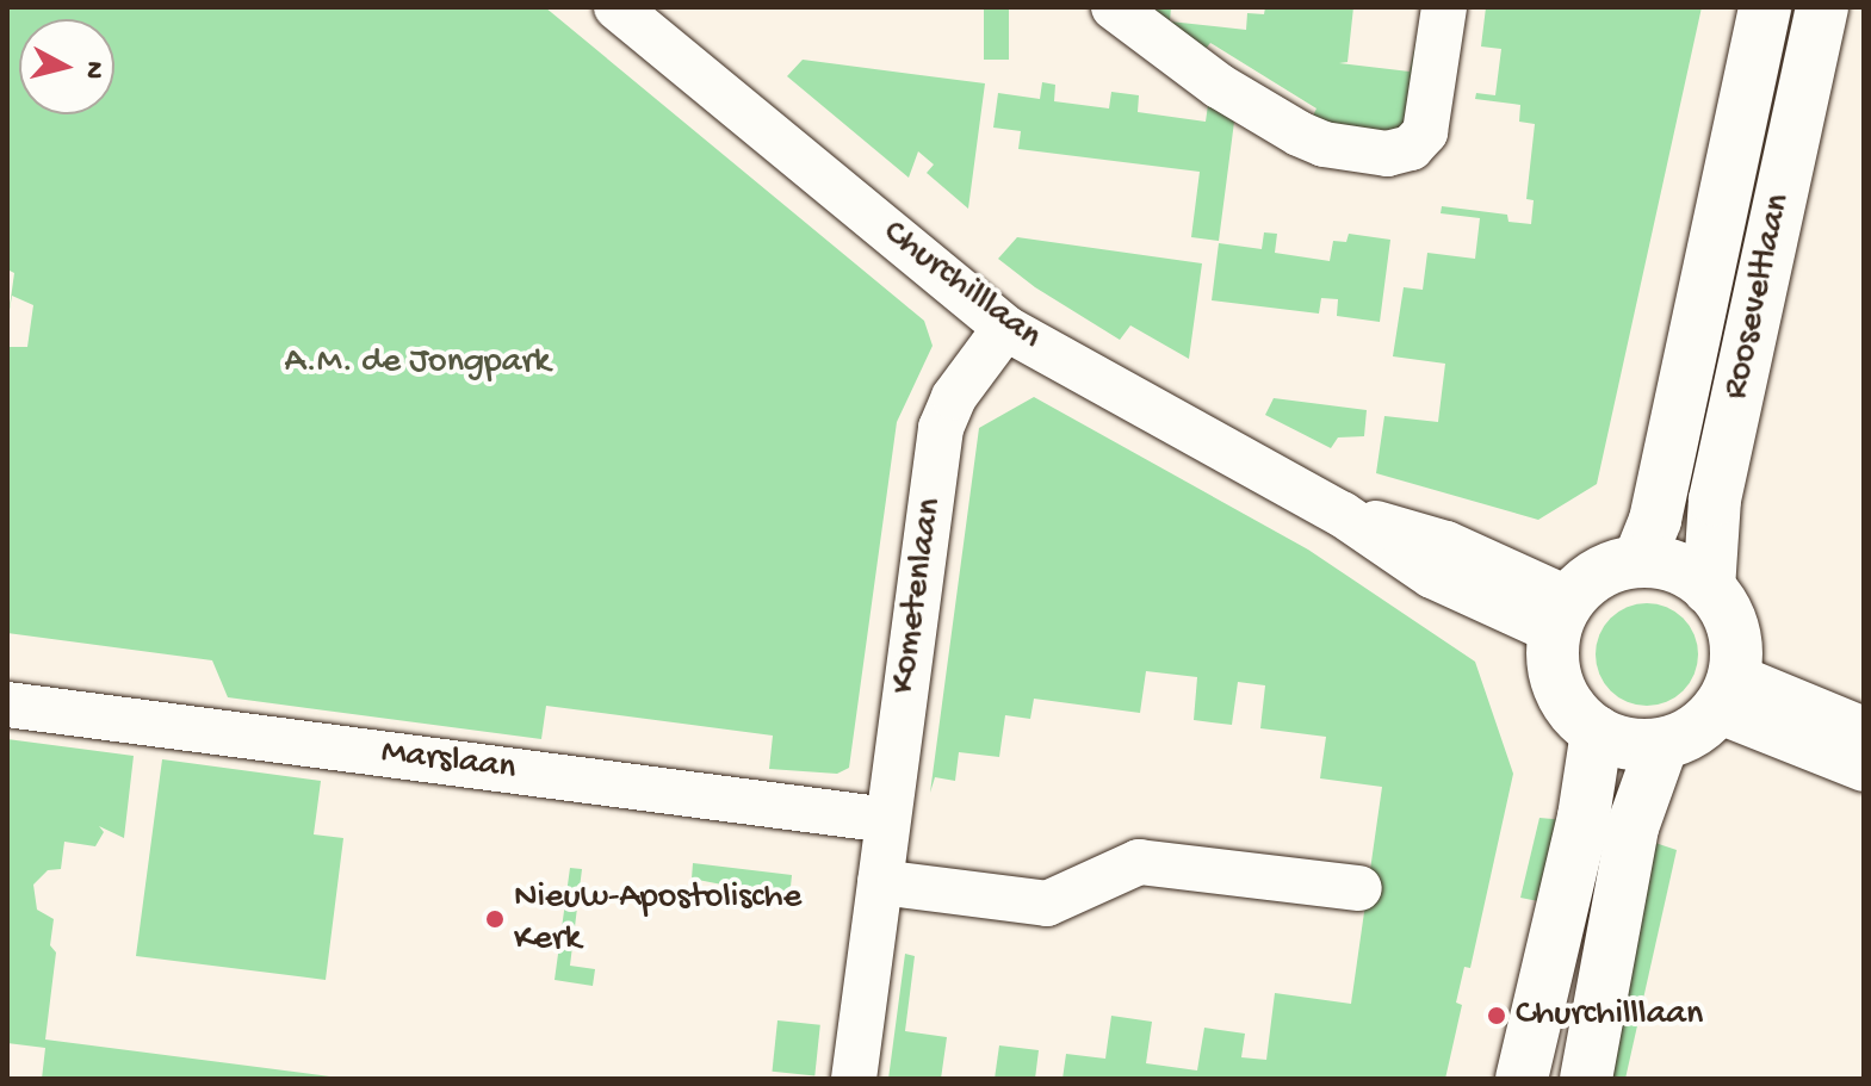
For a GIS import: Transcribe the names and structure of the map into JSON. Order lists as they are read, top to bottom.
{
  "streets": {
    "main road": ["Rooseveltlaan"],
    "street": ["Churchilllaan", "Kometenlaan", "Marslaan"]
  },
  "crossings": [
    ["Churchilllaan", "Rooseveltlaan"],
    ["Churchilllaan", "Kometenlaan"],
    ["Kometenlaan", "Marslaan"]
  ],
  "parks": ["A.M. de Jongpark"],
  "places": ["Nieuw-Apostolische Kerk", "Churchilllaan"],
  "north": "right"
}
